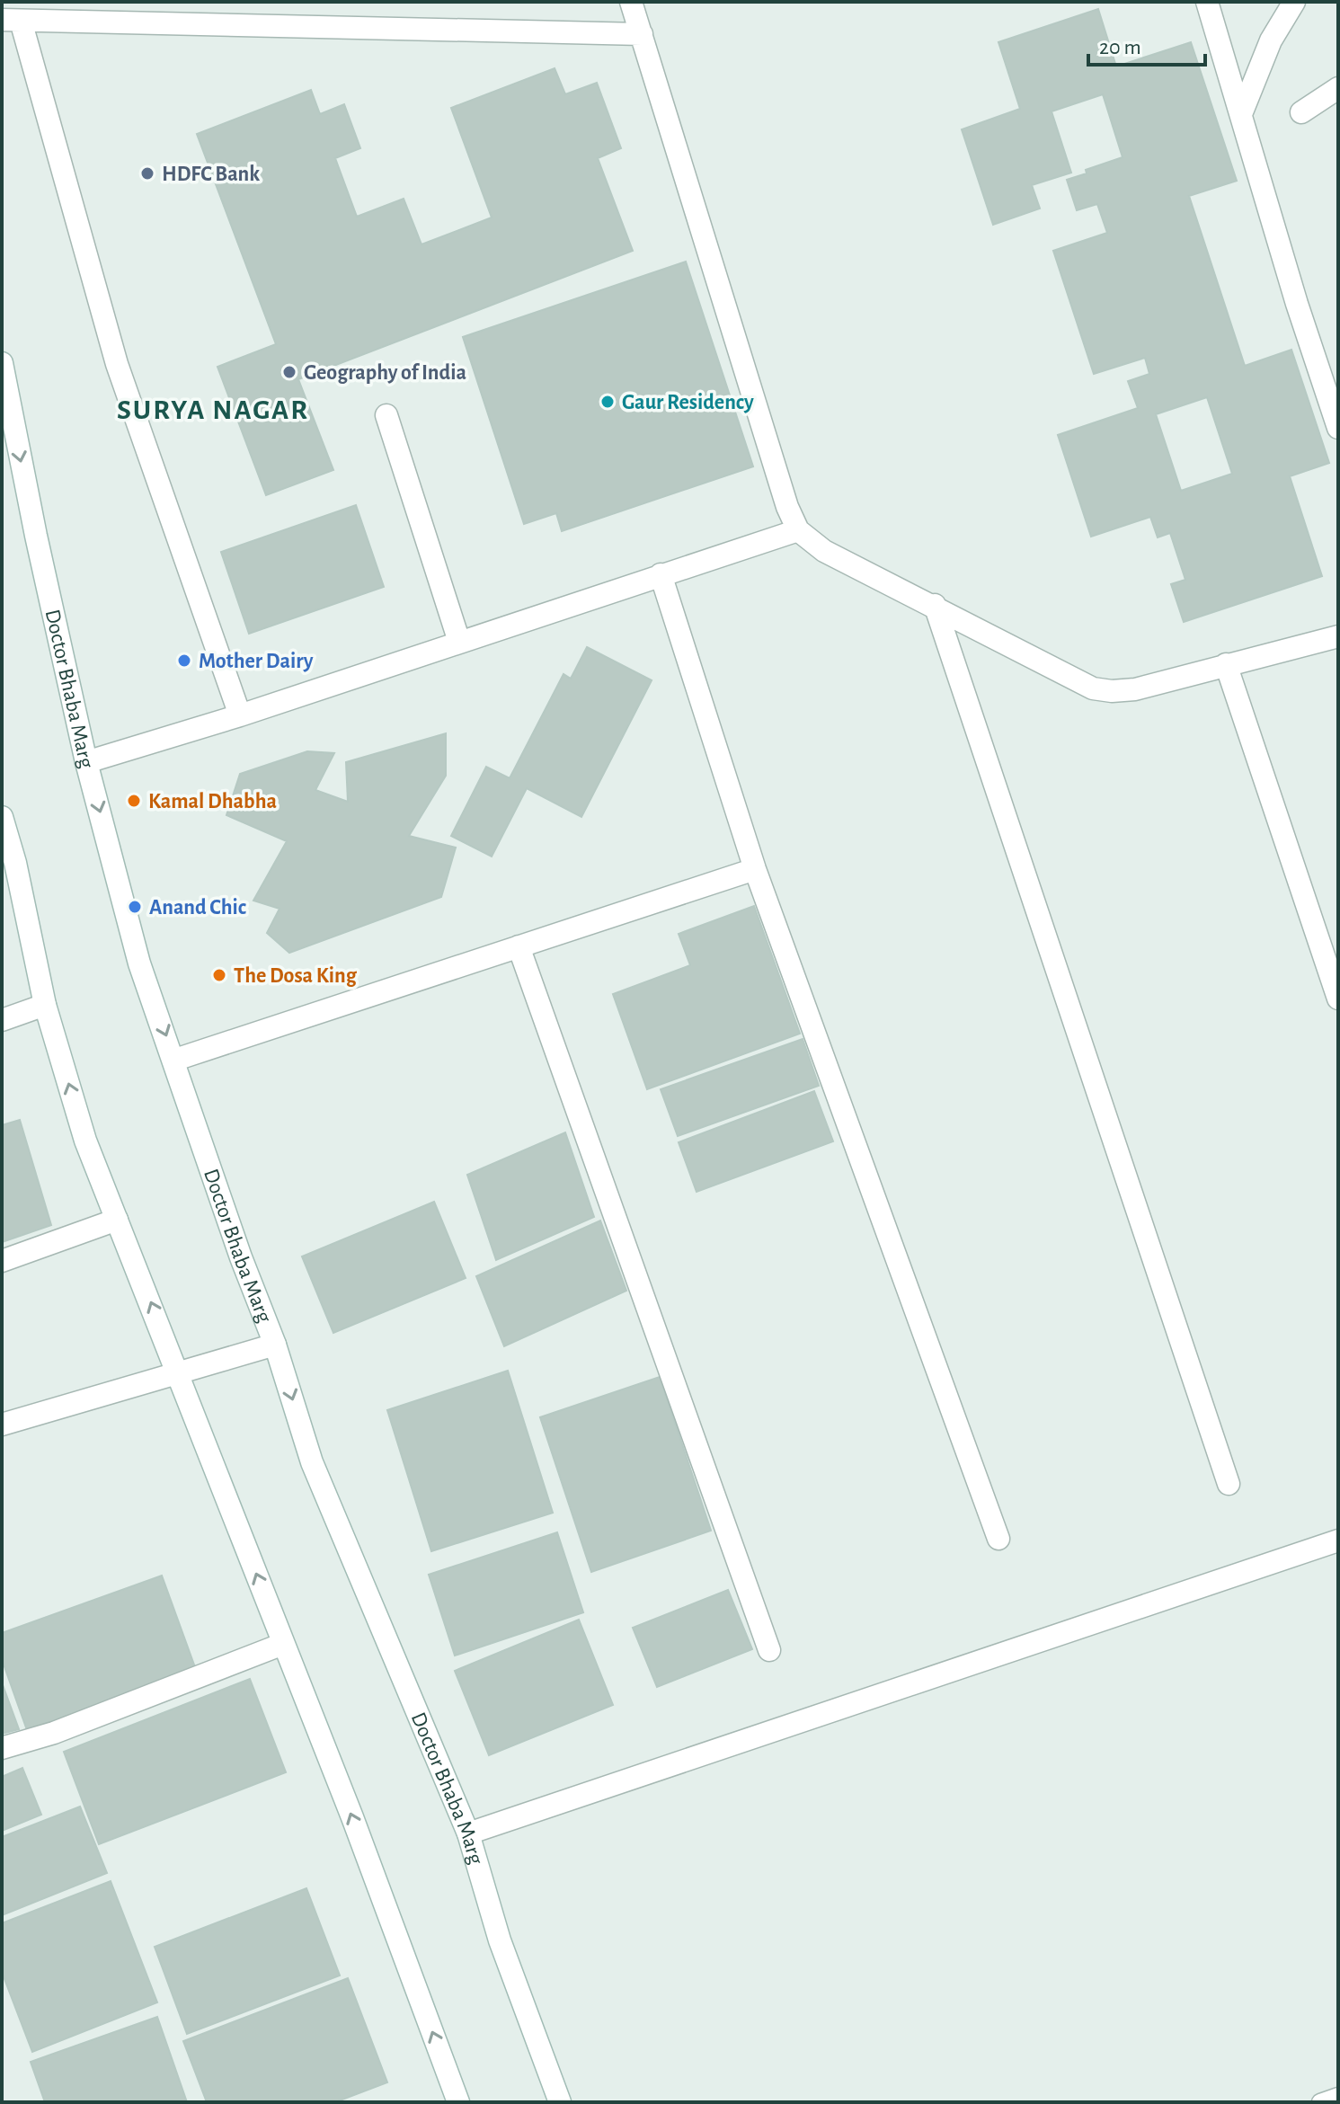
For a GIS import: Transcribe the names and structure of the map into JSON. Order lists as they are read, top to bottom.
{
  "streets": {
    "street": ["Doctor Bhaba Marg"]
  },
  "districts": ["SURYA NAGAR"],
  "places": [
    "HDFC Bank",
    "Geography of India",
    "Gaur Residency",
    "Mother Dairy",
    "Kamal Dhabha",
    "Anand Chic",
    "The Dosa King"
  ],
  "scale_bar": "20 m"
}
